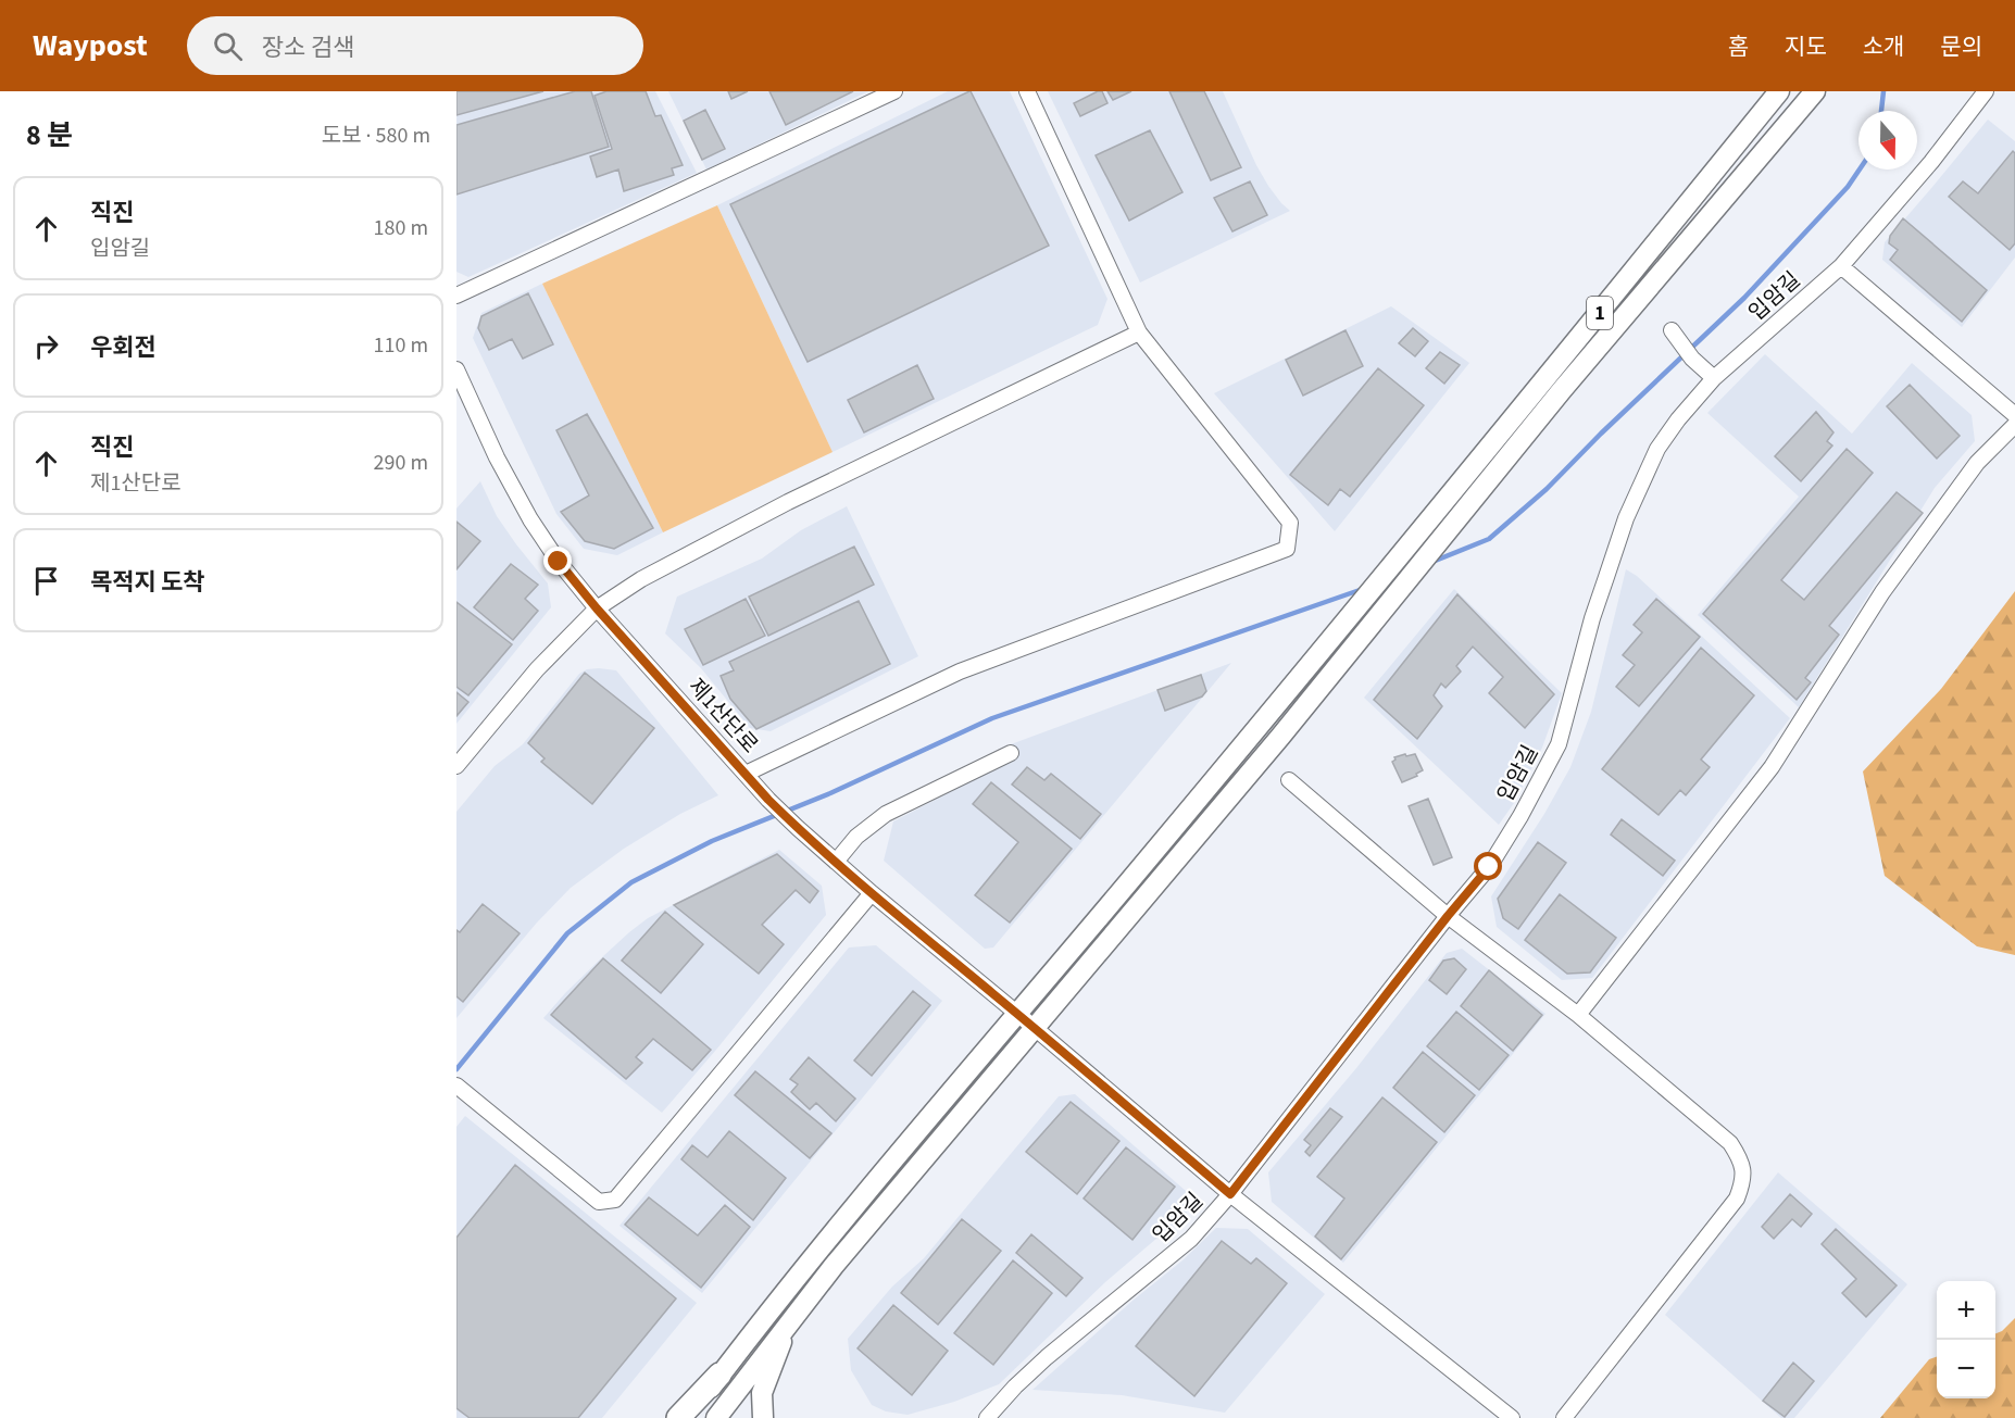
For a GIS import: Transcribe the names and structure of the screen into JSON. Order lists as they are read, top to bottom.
{
  "streets": {
    "main road": ["1"],
    "street": ["입암길", "제1산단로"]
  },
  "crossings": [
    ["입암길", "제1산단로"],
    ["1", "제1산단로"]
  ],
  "north": "bottom",
  "page": {
    "header": "Waypost",
    "search": "장소 검색",
    "nav": [
      "홈",
      "지도",
      "소개",
      "문의"
    ],
    "heading": ["8 분", "도보 · 580 m"],
    "list": [
      ["직진", "입암길", "180 m"],
      ["우회전", "110 m"],
      ["직진", "제1산단로", "290 m"],
      "목적지 도착"
    ],
    "map_buttons": ["+", "−"]
  }
}
